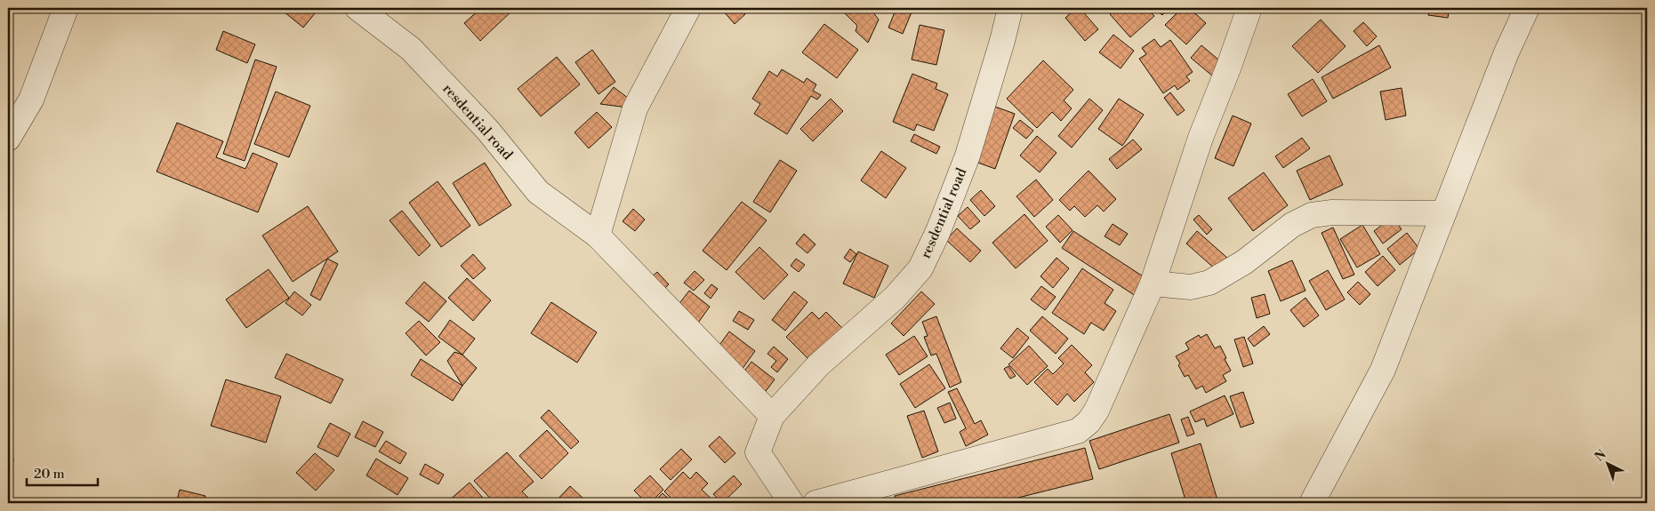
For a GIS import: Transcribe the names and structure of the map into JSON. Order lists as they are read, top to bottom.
{
  "streets": {
    "street": ["resdential road"]
  },
  "scale_bar": "20 m",
  "north": "top left"
}
